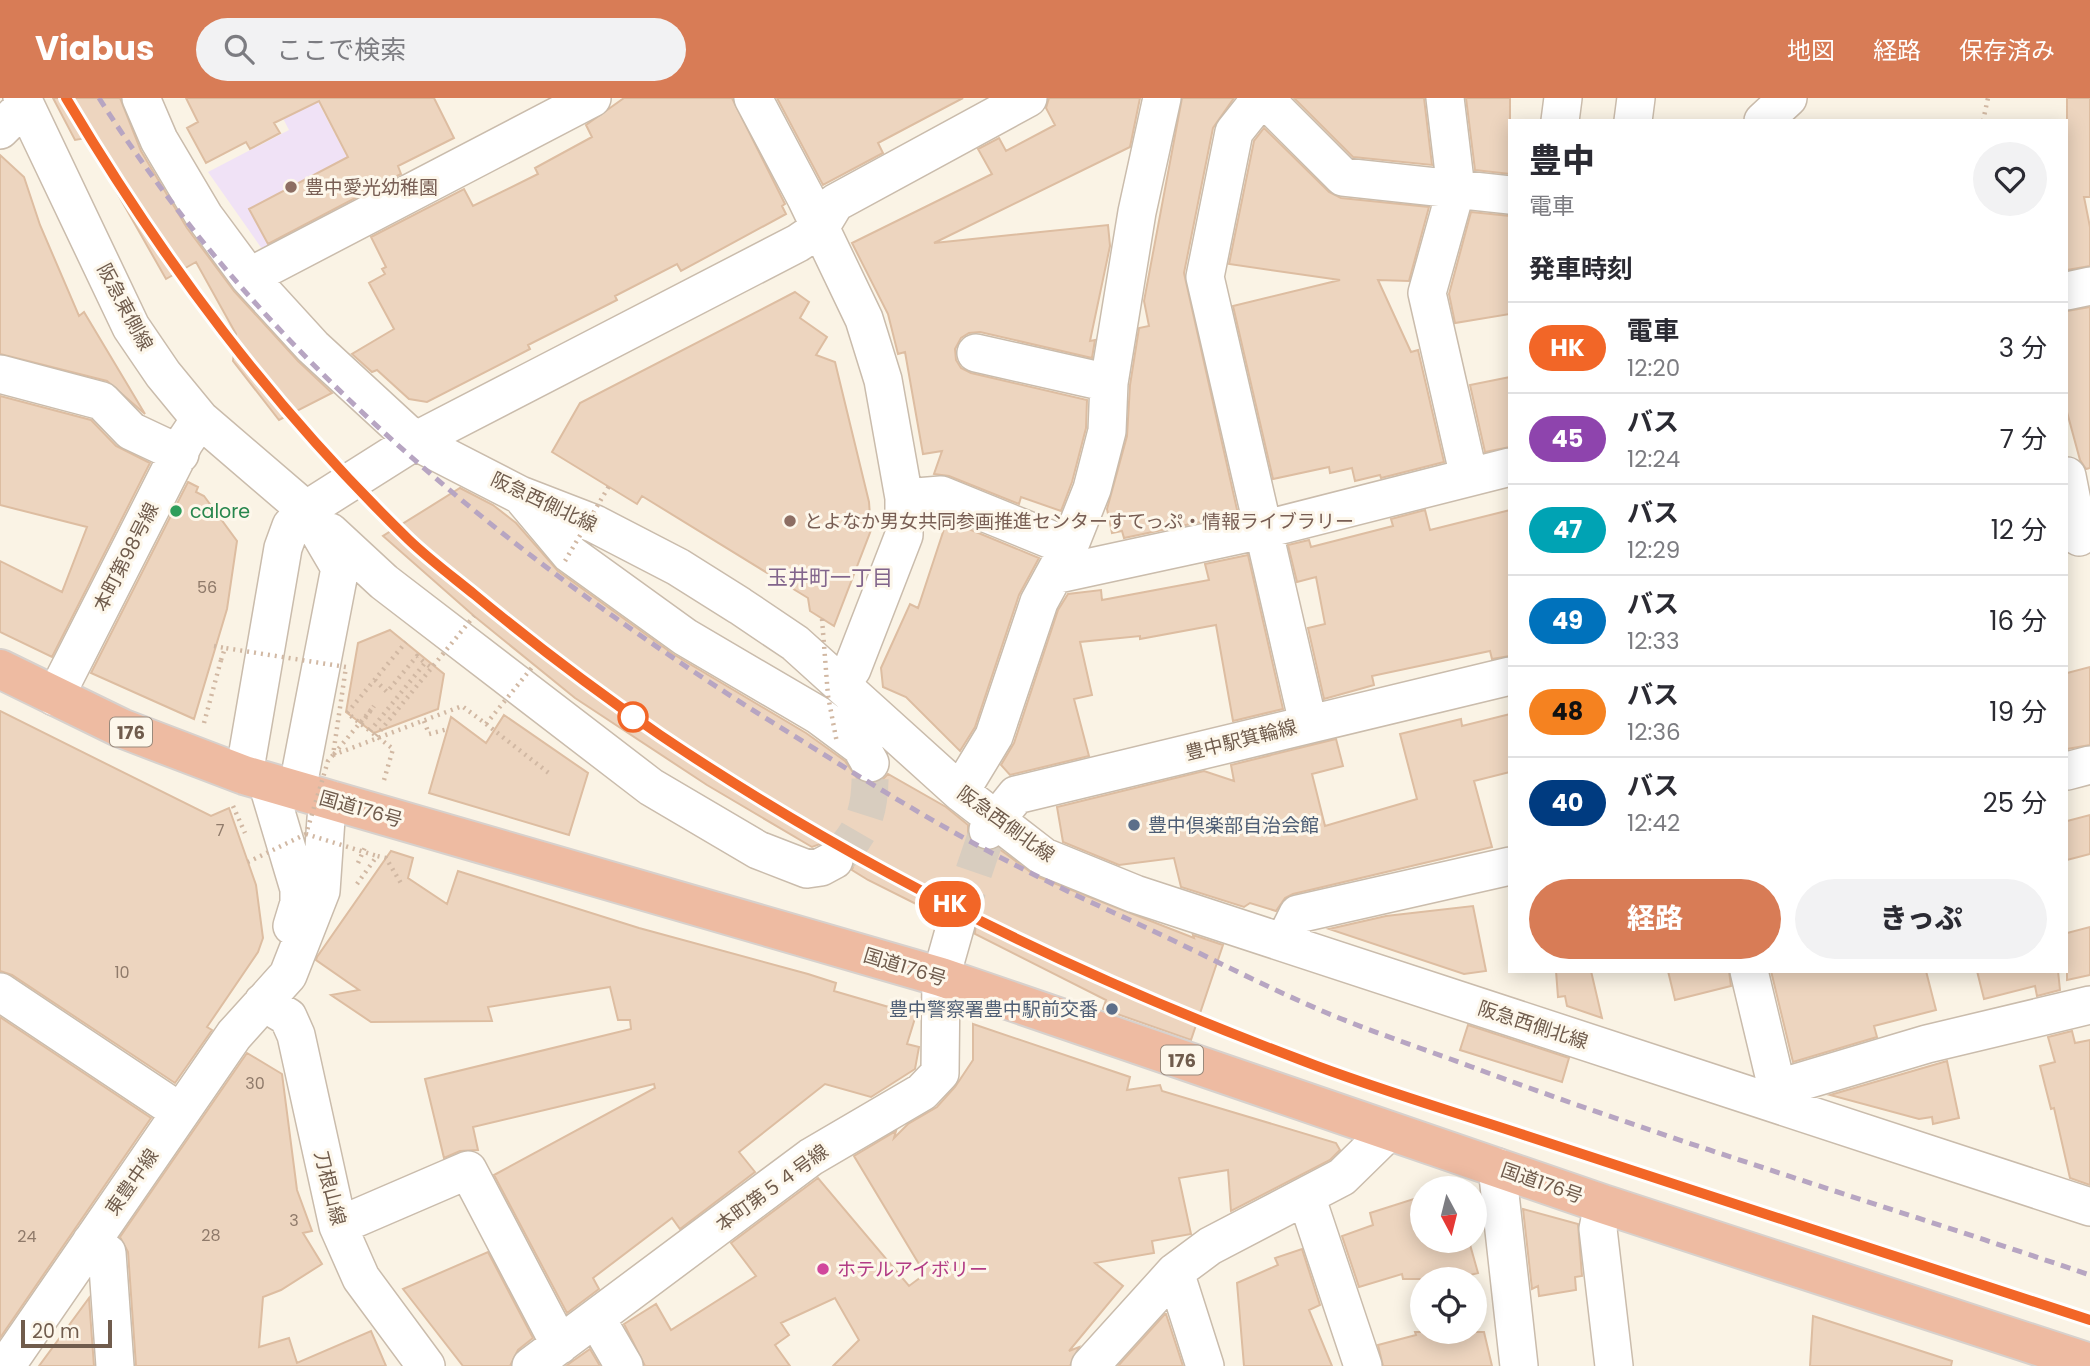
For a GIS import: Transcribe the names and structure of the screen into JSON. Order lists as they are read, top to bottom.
{
  "streets": {
    "highway": ["176", "国道176号"],
    "street": [
      "阪急東側線",
      "阪急西側北線",
      "本町第98号線",
      "豊中駅箕輪線",
      "東豊中線",
      "刀根山線",
      "本町第５４号線"
    ]
  },
  "crossings": [
    ["阪急東側線", "本町第98号線"],
    ["阪急東側線", "国道176号"],
    ["阪急東側線", "東豊中線"],
    ["阪急西側北線", "豊中駅箕輪線"],
    ["本町第98号線", "国道176号"],
    ["国道176号", "東豊中線"],
    ["国道176号", "本町第５４号線"],
    ["東豊中線", "刀根山線"]
  ],
  "districts": ["玉井町一丁目"],
  "places": [
    "豊中愛光幼稚園",
    "calore",
    "とよなか男女共同参画推進センターすてっぷ・情報ライブラリー",
    "豊中倶楽部自治会館",
    "豊中警察署豊中駅前交番",
    "ホテルアイボリー"
  ],
  "house_numbers": [
    "56",
    "7",
    "10",
    "30",
    "3",
    "28",
    "24"
  ],
  "scale_bar": "20 m",
  "north": "bottom",
  "page": {
    "header": "Viabus",
    "search": "ここで検索",
    "nav": ["地図", "経路", "保存済み"],
    "on_map": "HK",
    "heading": [
      ["豊中", "電車"],
      "発車時刻"
    ],
    "list": [
      {
        "mark": "HK",
        "name": "電車",
        "note": "12:20",
        "value": "3 分"
      },
      {
        "mark": "45",
        "name": "バス",
        "note": "12:24",
        "value": "7 分"
      },
      {
        "mark": "47",
        "name": "バス",
        "note": "12:29",
        "value": "12 分"
      },
      {
        "mark": "49",
        "name": "バス",
        "note": "12:33",
        "value": "16 分"
      },
      {
        "mark": "48",
        "name": "バス",
        "note": "12:36",
        "value": "19 分"
      },
      {
        "mark": "40",
        "name": "バス",
        "note": "12:42",
        "value": "25 分"
      }
    ],
    "buttons": ["経路", "きっぷ"],
    "scale": "20 m"
  }
}
